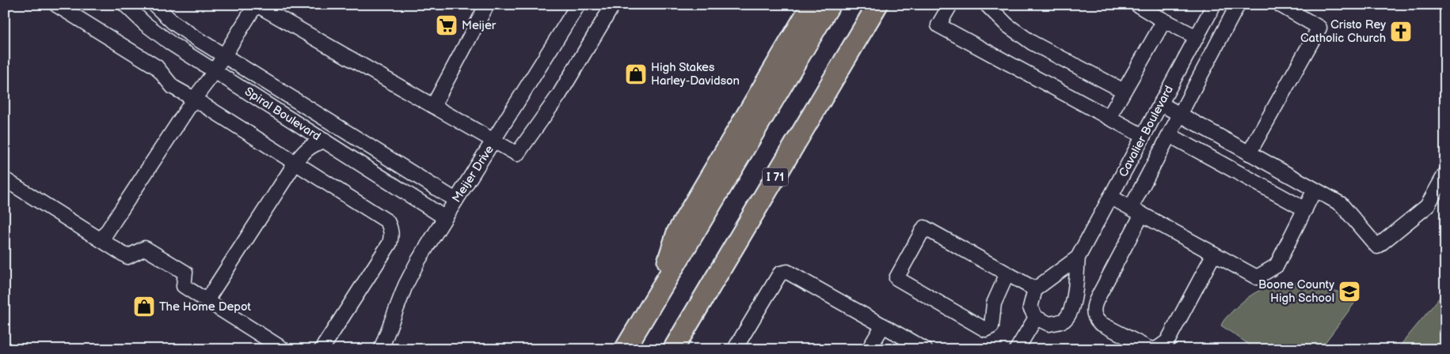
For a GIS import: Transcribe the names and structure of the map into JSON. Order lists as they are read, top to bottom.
{
  "streets": {
    "highway": ["I 71"],
    "street": ["Spiral Boulevard", "Cavalier Boulevard", "Meijer Drive"]
  },
  "crossings": [
    ["Spiral Boulevard", "Meijer Drive"]
  ],
  "places": {
    "supermarket": ["Meijer"],
    "church": ["Cristo Rey Catholic Church"],
    "shop": ["High Stakes Harley-Davidson", "The Home Depot"],
    "school or university": ["Boone County High School"]
  }
}
